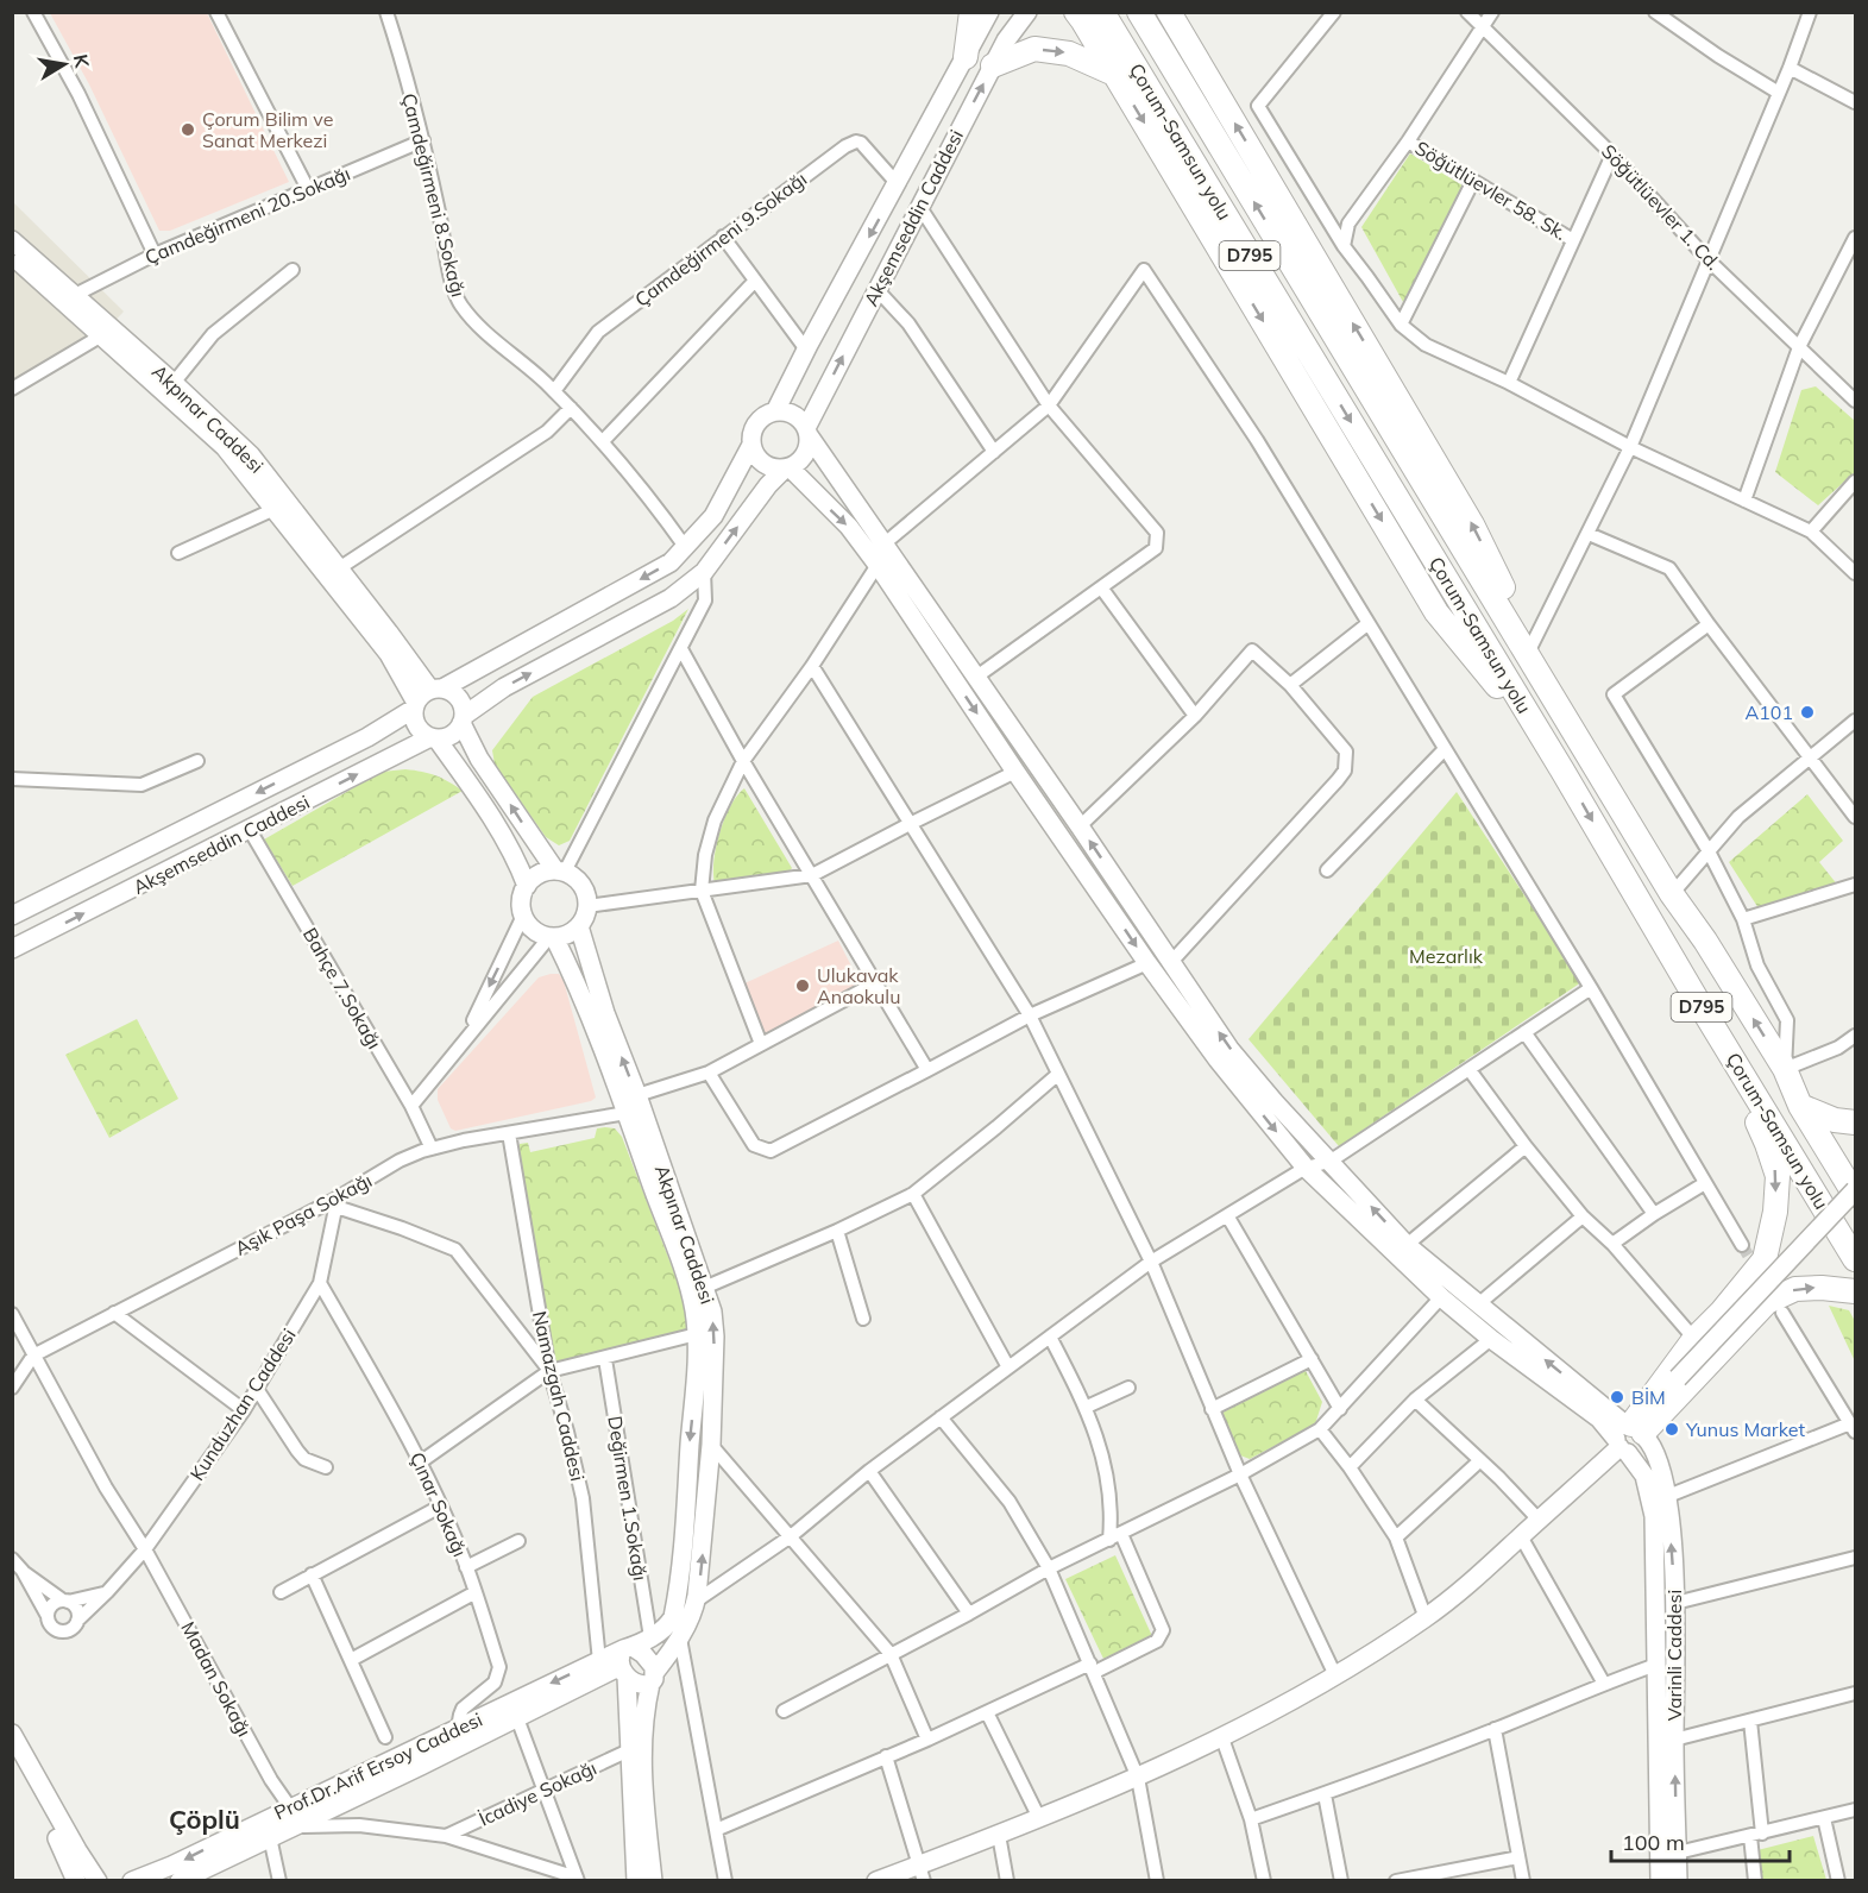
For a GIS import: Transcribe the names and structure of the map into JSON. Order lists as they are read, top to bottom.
{
  "streets": {
    "highway": ["Çorum-Samsun yolu", "D795"],
    "street": [
      "Söğütlüevler 58. Sk.",
      "Çamdeğirmeni 8.Sokağı",
      "Söğütlüevler 1. Cd.",
      "Çamdeğirmeni 20.Sokağı",
      "Akşemseddin Caddesi",
      "Çamdeğirmeni 9.Sokağı",
      "Akpınar Caddesi",
      "Bahçe 7.Sokağı",
      "Aşık Paşa Sokağı",
      "Namazgah Caddesi",
      "Kunduzhan Caddesi",
      "Değirmen 1.Sokağı",
      "Çınar Sokağı",
      "Varinli Caddesi",
      "Madan Sokağı",
      "Prof.Dr.Arif Ersoy Caddesi",
      "İcadiye Sokağı"
    ]
  },
  "crossings": [
    ["Çamdeğirmeni 8.Sokağı", "Çamdeğirmeni 20.Sokağı"],
    ["Çamdeğirmeni 8.Sokağı", "Çamdeğirmeni 9.Sokağı"],
    ["Çamdeğirmeni 20.Sokağı", "Akpınar Caddesi"],
    ["Akşemseddin Caddesi", "Çamdeğirmeni 9.Sokağı"],
    ["Akşemseddin Caddesi", "Akpınar Caddesi"],
    ["Akşemseddin Caddesi", "Bahçe 7.Sokağı"],
    ["Akpınar Caddesi", "Aşık Paşa Sokağı"],
    ["Akpınar Caddesi", "Değirmen 1.Sokağı"],
    ["Akpınar Caddesi", "Prof.Dr.Arif Ersoy Caddesi"],
    ["Bahçe 7.Sokağı", "Aşık Paşa Sokağı"],
    ["Aşık Paşa Sokağı", "Namazgah Caddesi"],
    ["Aşık Paşa Sokağı", "Kunduzhan Caddesi"],
    ["Aşık Paşa Sokağı", "Madan Sokağı"],
    ["Namazgah Caddesi", "Prof.Dr.Arif Ersoy Caddesi"],
    ["Kunduzhan Caddesi", "Çınar Sokağı"],
    ["Kunduzhan Caddesi", "Madan Sokağı"],
    ["Çınar Sokağı", "Prof.Dr.Arif Ersoy Caddesi"],
    ["Madan Sokağı", "Prof.Dr.Arif Ersoy Caddesi"]
  ],
  "districts": ["Çöplü"],
  "parks": ["Mezarlık"],
  "places": [
    "Çorum Bilim ve Sanat Merkezi",
    "A101",
    "Ulukavak Anaokulu",
    "BİM",
    "Yunus Market"
  ],
  "scale_bar": "100 m",
  "north": "right"
}
